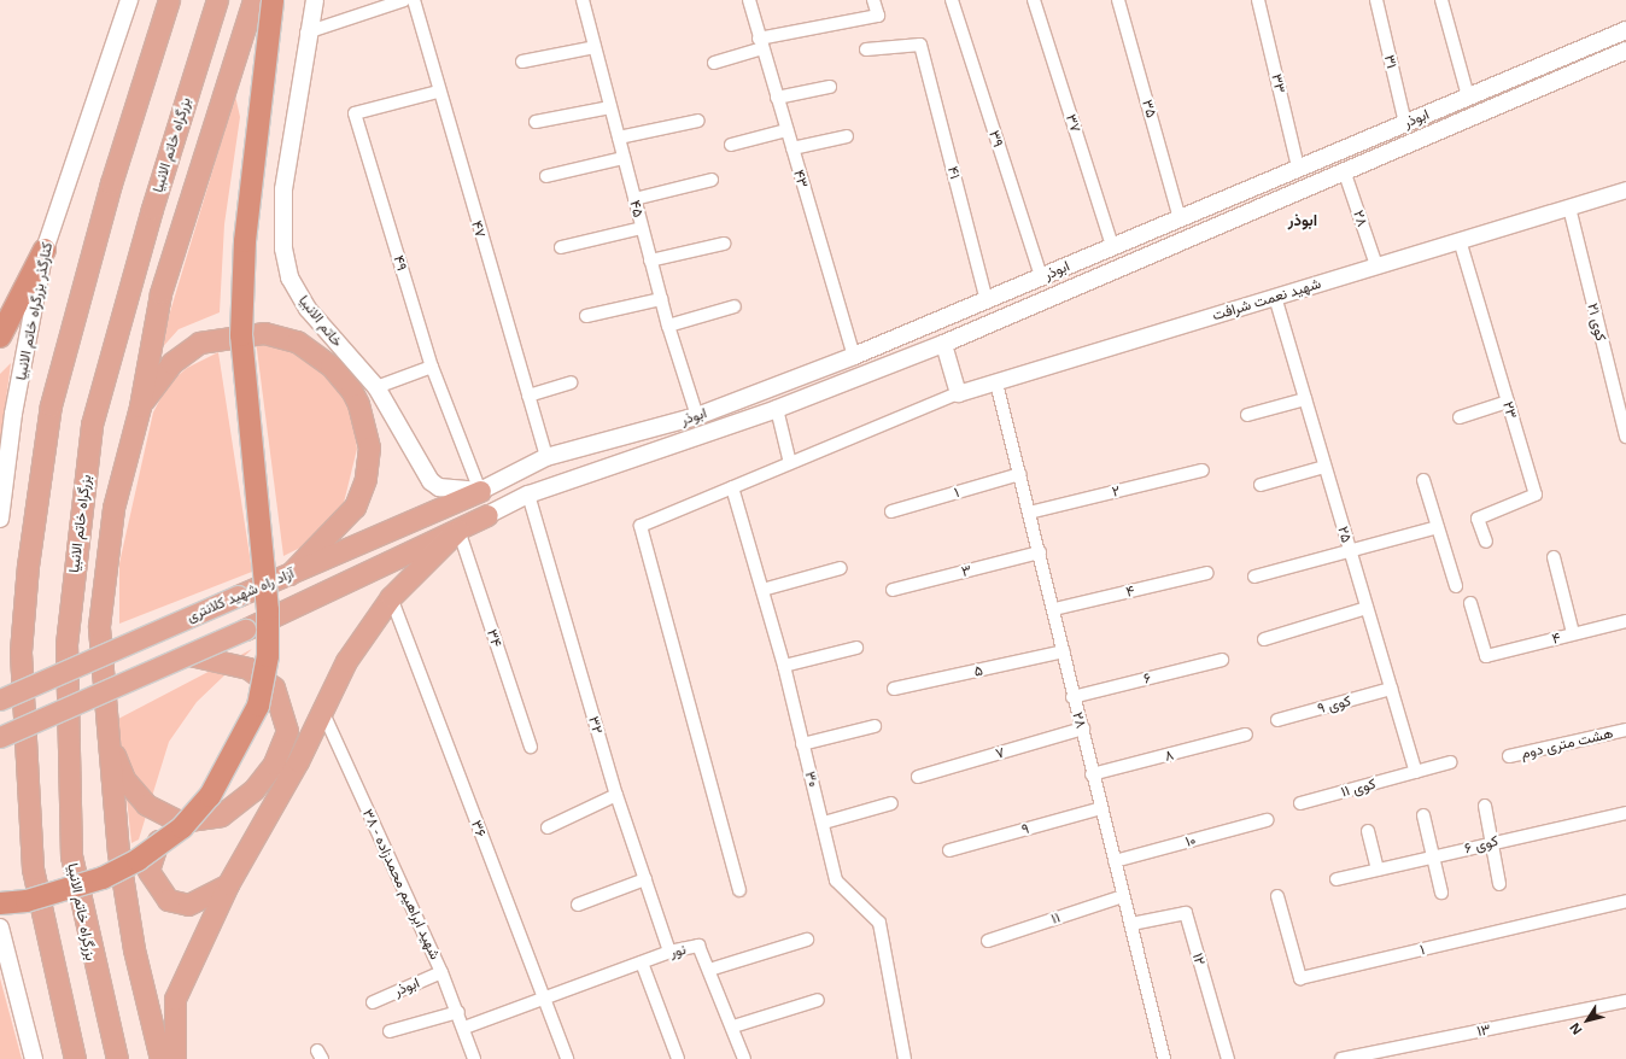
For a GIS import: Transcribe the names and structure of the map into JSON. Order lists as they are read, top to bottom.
{
  "streets": {
    "highway": ["بزرگراه خاتم الانبیا", "آزاد راه شهید کلانتری"],
    "main road": ["ابوذر", "کنارگذر بزرگراه خاتم الانبیا", "خاتم الانبیا"],
    "street": [
      "۳۱",
      "۳۳",
      "۳۵",
      "۳۷",
      "۳۹",
      "۴۱",
      "۴۳",
      "۴۵",
      "۲۸",
      "۴۷",
      "۴۹",
      "شهید نعمت شرافت",
      "کوی ۲۱",
      "۲۳",
      "۲",
      "۱",
      "۲۵",
      "۳",
      "۴",
      "۳۴",
      "۵",
      "۶",
      "کوی ۹",
      "۳۲",
      "هشت متری دوم",
      "۷",
      "۸",
      "۳۰",
      "کوی ۱۱",
      "۳۶",
      "۹",
      "۱۰",
      "کوی ۶",
      "شهید ابراهیم محمدزاده - ۳۸",
      "۱۱",
      "نور",
      "۱۲",
      "۱۳"
    ]
  },
  "crossings": [
    ["۳۱", "ابوذر"],
    ["۳۳", "ابوذر"],
    ["۳۵", "ابوذر"],
    ["ابوذر", "۳۷"],
    ["ابوذر", "۳۹"],
    ["ابوذر", "۴۱"],
    ["ابوذر", "۴۳"],
    ["ابوذر", "۴۵"],
    ["ابوذر", "۲۸"],
    ["ابوذر", "۴۷"],
    ["ابوذر", "۴۹"],
    ["ابوذر", "خاتم الانبیا"],
    ["ابوذر", "آزاد راه شهید کلانتری"],
    ["ابوذر", "۳۲"],
    ["ابوذر", "شهید ابراهیم محمدزاده - ۳۸"],
    ["۲۸", "شهید نعمت شرافت"],
    ["۲۸", "۲"],
    ["۲۸", "۱"],
    ["۲۸", "۳"],
    ["۲۸", "۴"],
    ["۲۸", "۵"],
    ["۲۸", "۶"],
    ["۲۸", "۷"],
    ["۲۸", "۸"],
    ["۲۸", "۹"],
    ["۲۸", "۱۰"],
    ["۲۸", "۱۱"],
    ["۲۸", "۱۲"],
    ["۴۷", "۴۹"],
    ["۴۹", "خاتم الانبیا"],
    ["۴۹", "آزاد راه شهید کلانتری"],
    ["شهید نعمت شرافت", "کوی ۲۱"],
    ["شهید نعمت شرافت", "۲۳"],
    ["شهید نعمت شرافت", "۲۵"],
    ["خاتم الانبیا", "آزاد راه شهید کلانتری"],
    ["۲۵", "کوی ۹"],
    ["۲۵", "کوی ۱۱"],
    ["۳۲", "نور"],
    ["۳۶", "نور"],
    ["شهید ابراهیم محمدزاده - ۳۸", "نور"]
  ],
  "districts": ["ابوذر"],
  "north": "bottom left"
}
